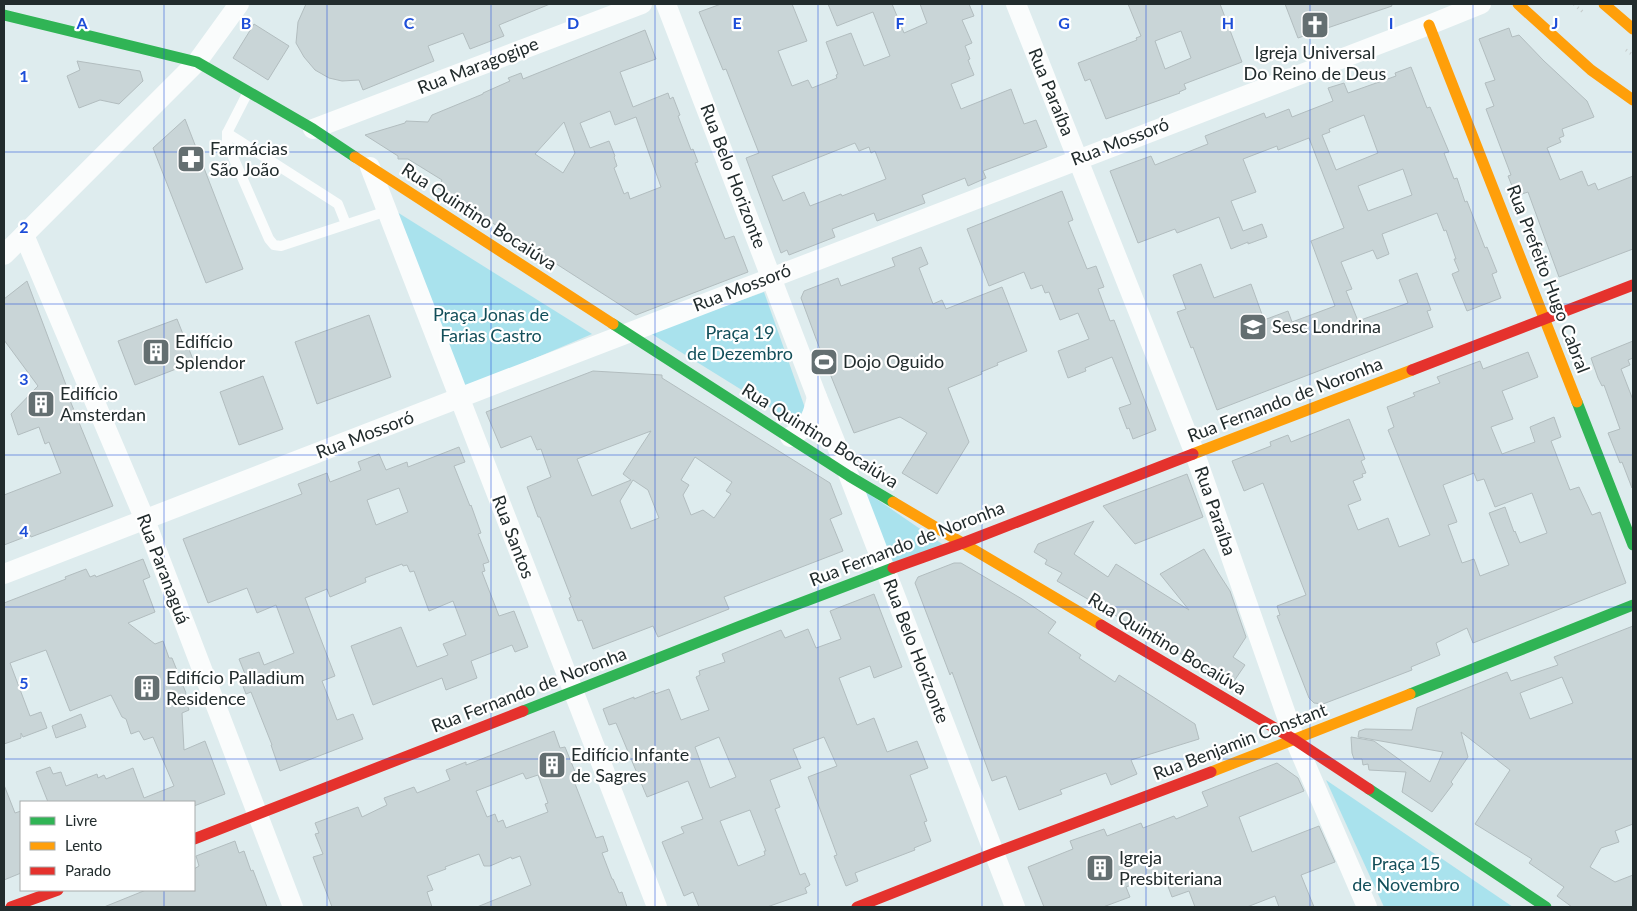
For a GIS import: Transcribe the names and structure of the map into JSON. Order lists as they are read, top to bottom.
{
  "streets": {
    "street": [
      "Rua Maragogipe",
      "Rua Paraíba",
      "Rua Mossoró",
      "Rua Belo Horizonte",
      "Rua Quintino Bocaiúva",
      "Rua Prefeito Hugo Cabral",
      "Rua Fernando de Noronha",
      "Rua Santos",
      "Rua Paranaguá",
      "Rua Benjamin Constant"
    ]
  },
  "crossings": [
    ["Rua Maragogipe", "Rua Quintino Bocaiúva"],
    ["Rua Paraíba", "Rua Mossoró"],
    ["Rua Paraíba", "Rua Quintino Bocaiúva"],
    ["Rua Paraíba", "Rua Fernando de Noronha"],
    ["Rua Paraíba", "Rua Benjamin Constant"],
    ["Rua Mossoró", "Rua Belo Horizonte"],
    ["Rua Mossoró", "Rua Quintino Bocaiúva"],
    ["Rua Mossoró", "Rua Prefeito Hugo Cabral"],
    ["Rua Mossoró", "Rua Santos"],
    ["Rua Mossoró", "Rua Paranaguá"],
    ["Rua Belo Horizonte", "Rua Quintino Bocaiúva"],
    ["Rua Belo Horizonte", "Rua Fernando de Noronha"],
    ["Rua Belo Horizonte", "Rua Benjamin Constant"],
    ["Rua Quintino Bocaiúva", "Rua Fernando de Noronha"],
    ["Rua Quintino Bocaiúva", "Rua Santos"],
    ["Rua Quintino Bocaiúva", "Rua Benjamin Constant"],
    ["Rua Prefeito Hugo Cabral", "Rua Fernando de Noronha"],
    ["Rua Fernando de Noronha", "Rua Santos"],
    ["Rua Fernando de Noronha", "Rua Paranaguá"]
  ],
  "parks": ["Praça Jonas de Farias Castro", "Praça 19 de Dezembro", "Praça 15 de Novembro"],
  "places": {
    "church": ["Igreja Universal Do Reino de Deus"],
    "pharmacy": ["Farmácias São João"],
    "school or university": ["Sesc Londrina"],
    "building": [
      "Edifício Splendor",
      "Edifício Amsterdan",
      "Edifício Palladium Residence",
      "Edifício Infante de Sagres",
      "Igreja Presbiteriana"
    ],
    "sports": ["Dojo Oguido"]
  },
  "legend": ["Livre", "Lento", "Parado"],
  "grid": {
    "columns": [
      "A",
      "B",
      "C",
      "D",
      "E",
      "F",
      "G",
      "H",
      "I",
      "J"
    ],
    "rows": [
      "1",
      "2",
      "3",
      "4",
      "5"
    ]
  }
}
